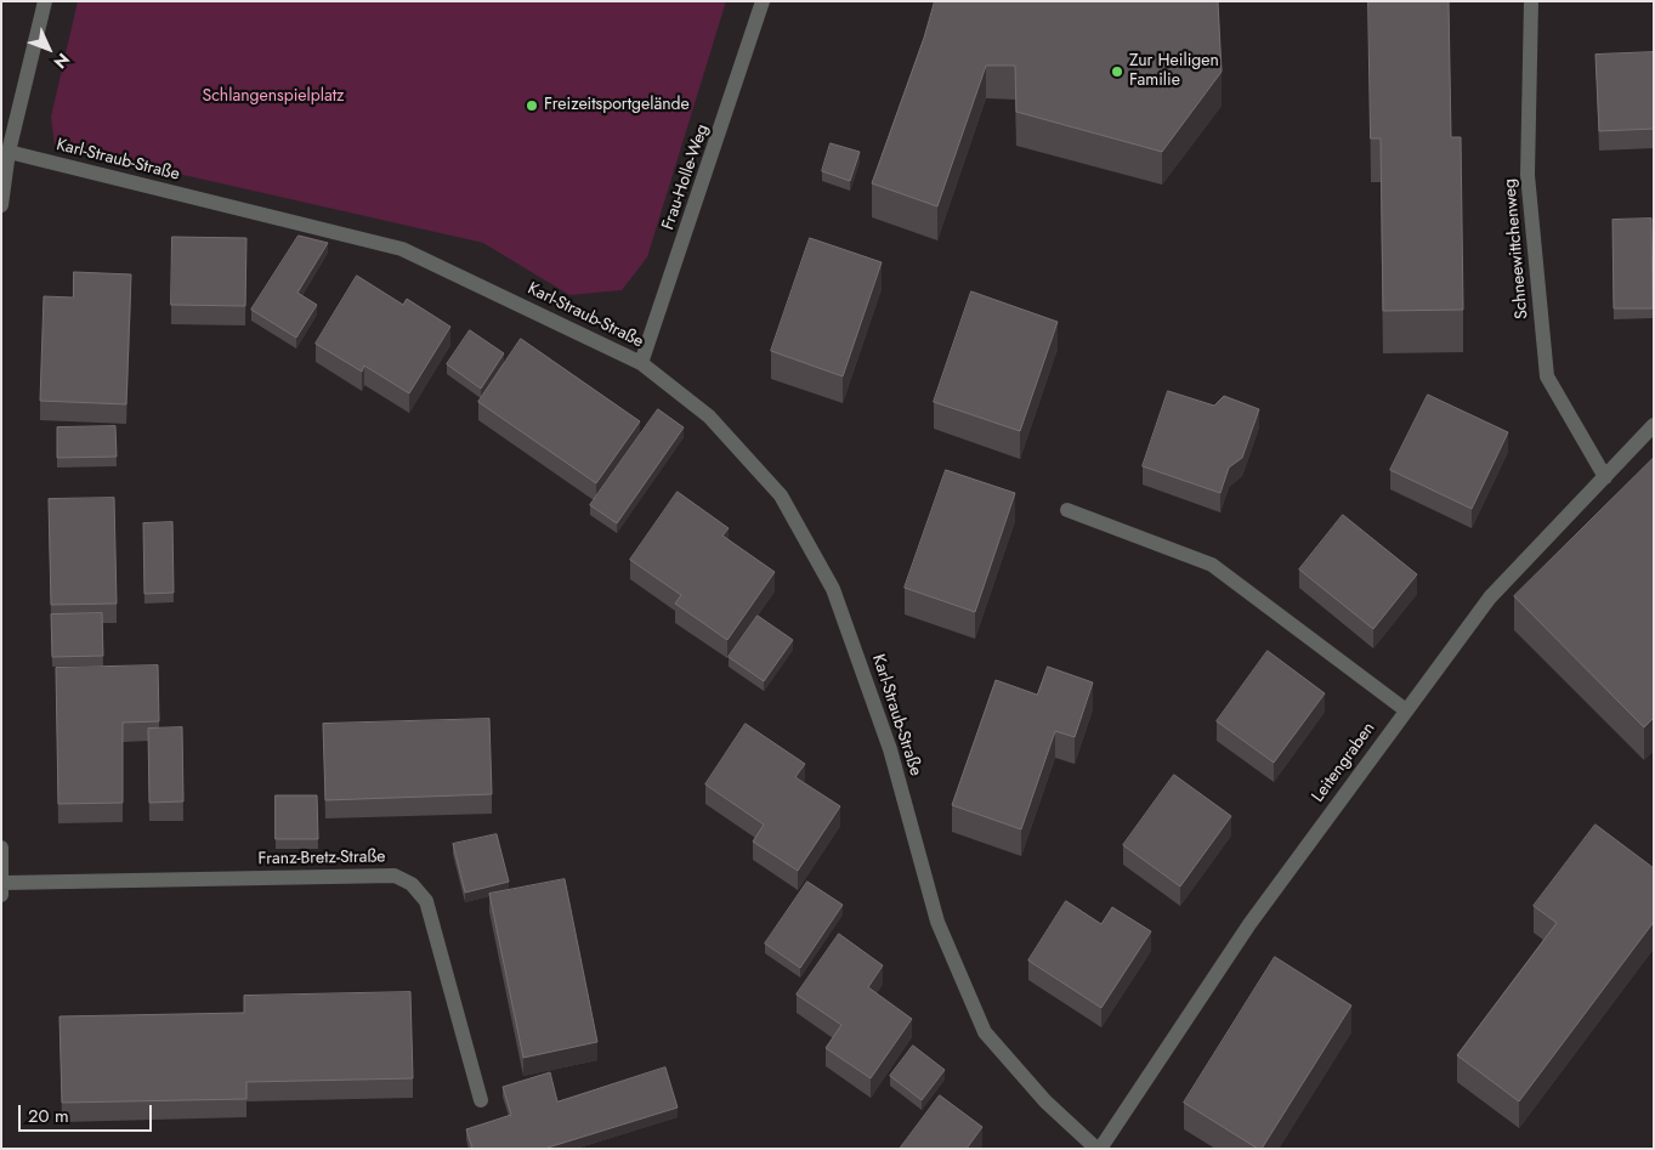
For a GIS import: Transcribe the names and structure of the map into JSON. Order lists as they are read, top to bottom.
{
  "streets": {
    "street": [
      "Karl-Straub-Straße",
      "Frau-Holle-Weg",
      "Schneewittchenweg",
      "Leitengraben",
      "Franz-Bretz-Straße"
    ]
  },
  "crossings": [
    ["Karl-Straub-Straße", "Frau-Holle-Weg"],
    ["Karl-Straub-Straße", "Leitengraben"],
    ["Schneewittchenweg", "Leitengraben"]
  ],
  "parks": ["Schlangenspielplatz"],
  "places": ["Zur Heiligen Familie", "Freizeitsportgelände"],
  "scale_bar": "20 m",
  "north": "bottom right"
}
